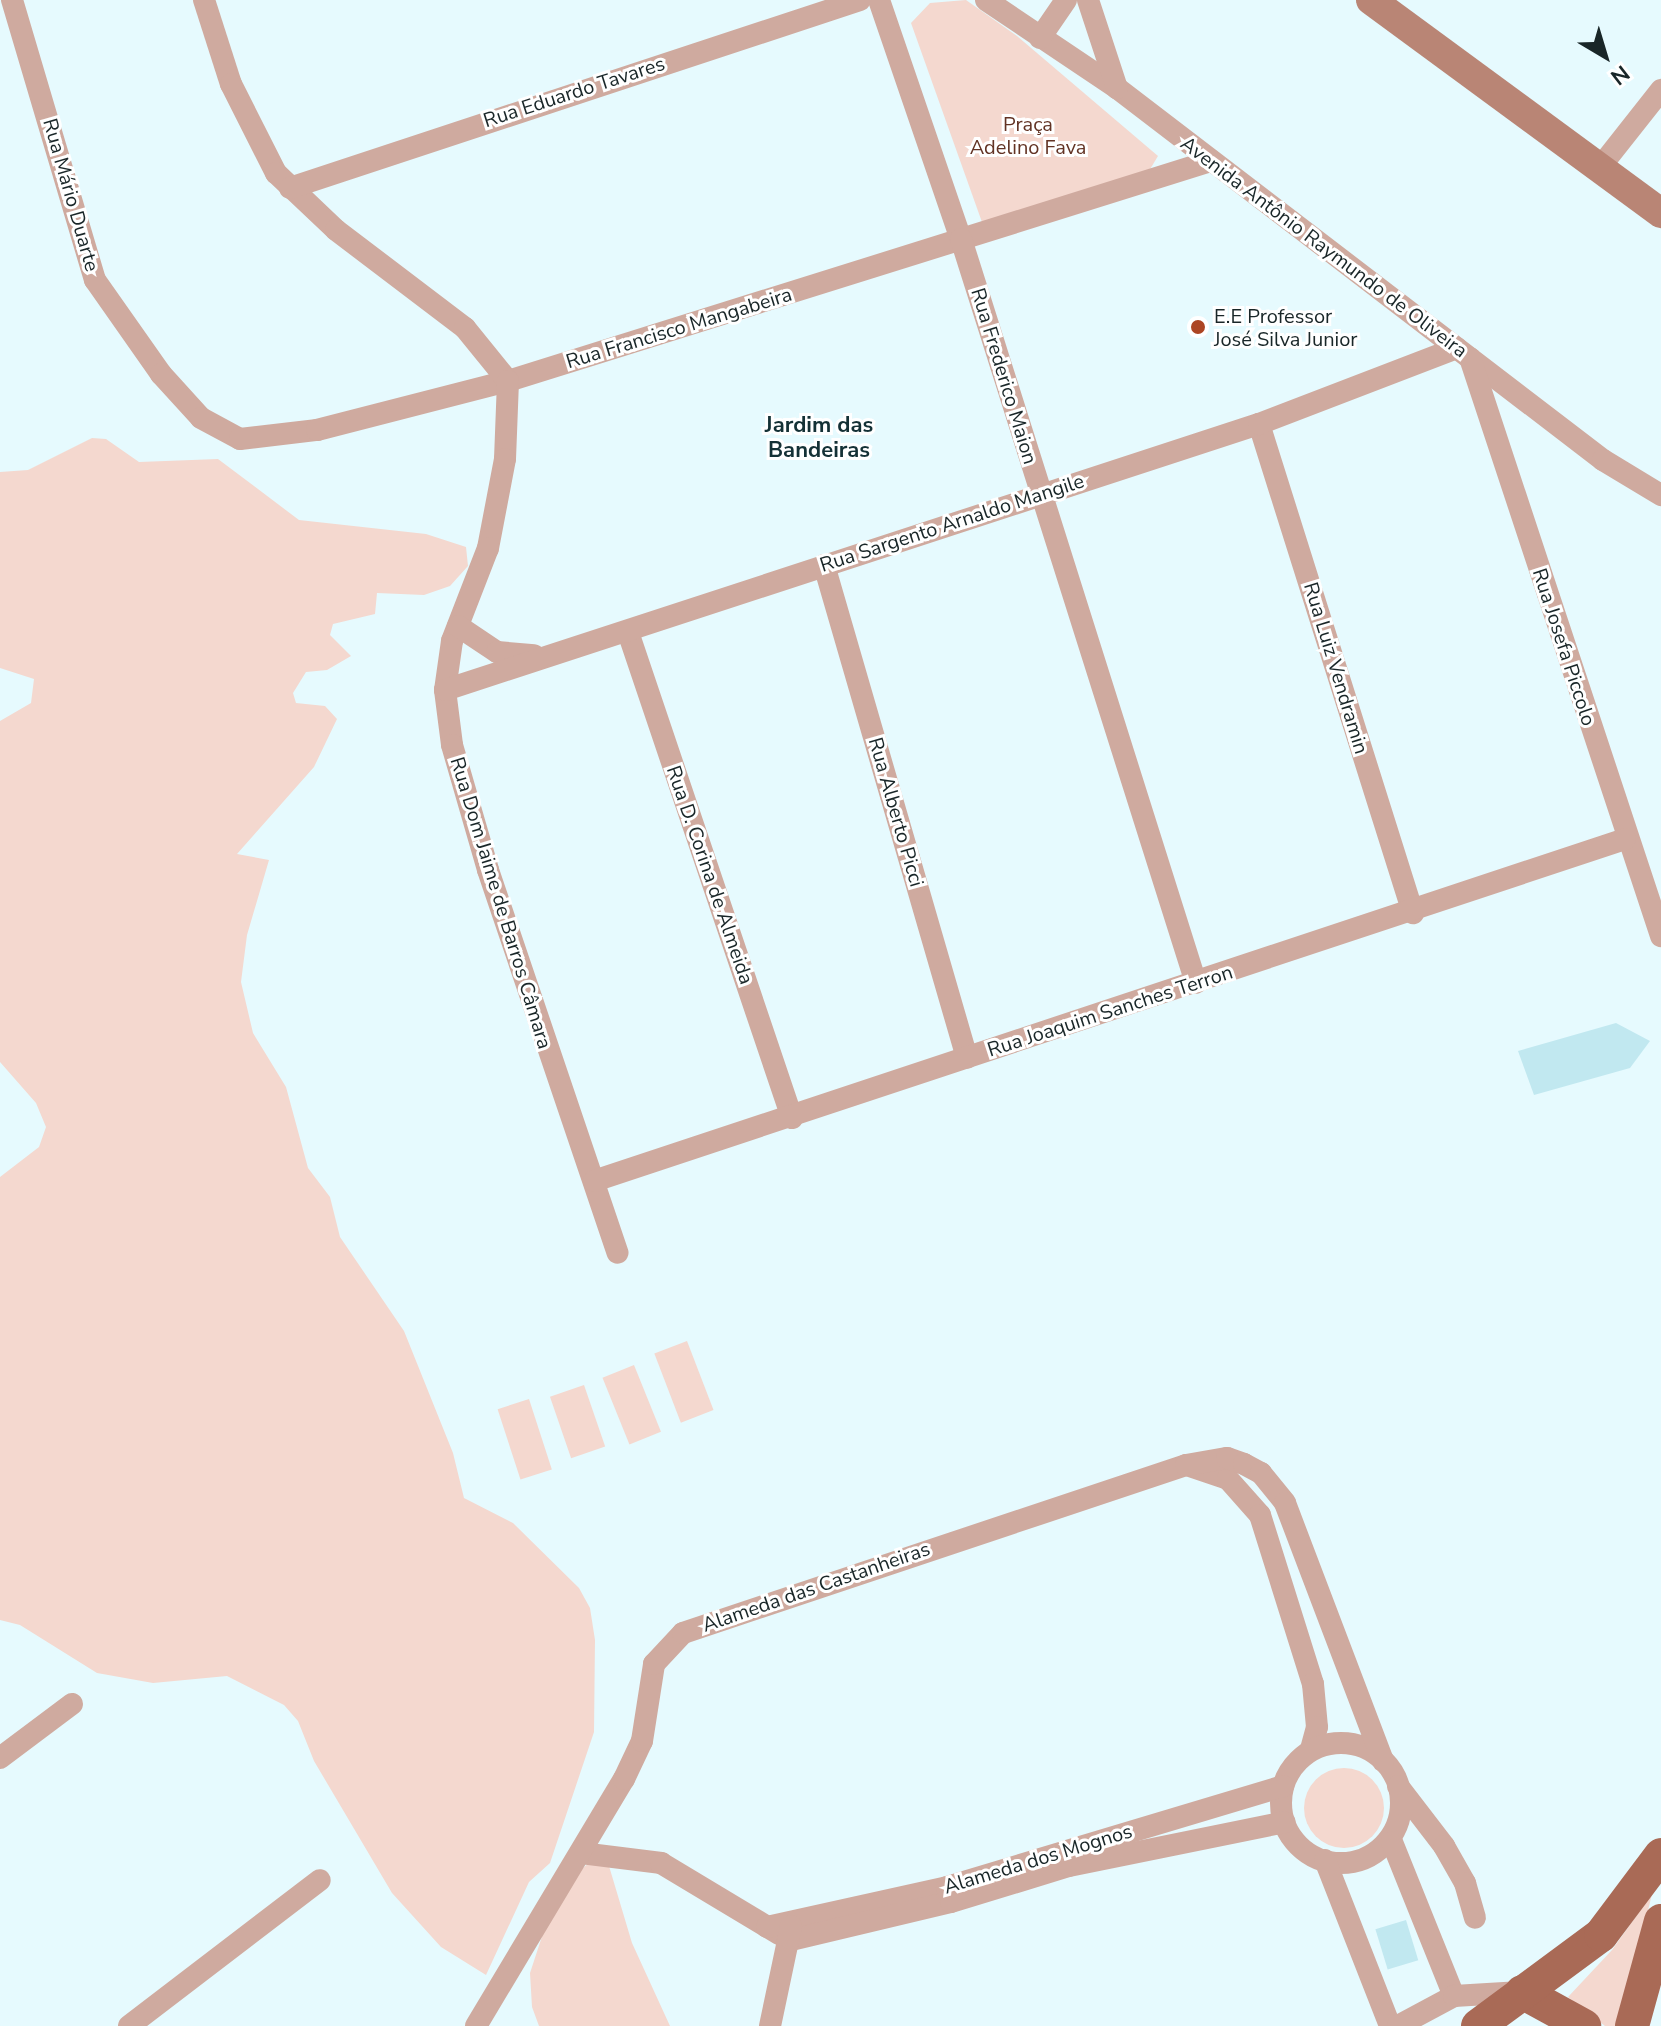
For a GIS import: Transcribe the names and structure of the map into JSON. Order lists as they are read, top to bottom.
{
  "streets": {
    "street": [
      "Rua Eduardo Tavares",
      "Rua Mário Duarte",
      "Avenida Antônio Raymundo de Oliveira",
      "Rua Francisco Mangabeira",
      "Rua Frederico Maion",
      "Rua Sargento Arnaldo Mangile",
      "Rua Josefa Piccolo",
      "Rua Luiz Vendramin",
      "Rua Alberto Picci",
      "Rua D. Corina de Almeida",
      "Rua Dom Jaime de Barros Câmara",
      "Rua Joaquim Sanches Terron",
      "Alameda das Castanheiras",
      "Alameda dos Mognos"
    ]
  },
  "crossings": [
    ["Rua Mário Duarte", "Rua Francisco Mangabeira"],
    ["Avenida Antônio Raymundo de Oliveira", "Rua Francisco Mangabeira"],
    ["Avenida Antônio Raymundo de Oliveira", "Rua Sargento Arnaldo Mangile"],
    ["Avenida Antônio Raymundo de Oliveira", "Rua Josefa Piccolo"],
    ["Rua Francisco Mangabeira", "Rua Frederico Maion"],
    ["Rua Francisco Mangabeira", "Rua Dom Jaime de Barros Câmara"],
    ["Rua Frederico Maion", "Rua Sargento Arnaldo Mangile"],
    ["Rua Frederico Maion", "Rua Joaquim Sanches Terron"],
    ["Rua Sargento Arnaldo Mangile", "Rua Josefa Piccolo"],
    ["Rua Sargento Arnaldo Mangile", "Rua Luiz Vendramin"],
    ["Rua Sargento Arnaldo Mangile", "Rua Alberto Picci"],
    ["Rua Sargento Arnaldo Mangile", "Rua D. Corina de Almeida"],
    ["Rua Sargento Arnaldo Mangile", "Rua Dom Jaime de Barros Câmara"],
    ["Rua Josefa Piccolo", "Rua Joaquim Sanches Terron"],
    ["Rua Luiz Vendramin", "Rua Joaquim Sanches Terron"],
    ["Rua Alberto Picci", "Rua Joaquim Sanches Terron"],
    ["Rua D. Corina de Almeida", "Rua Joaquim Sanches Terron"],
    ["Rua Dom Jaime de Barros Câmara", "Rua Joaquim Sanches Terron"],
    ["Alameda das Castanheiras", "Alameda dos Mognos"]
  ],
  "districts": ["Jardim das Bandeiras"],
  "parks": ["Praça Adelino Fava"],
  "places": ["E.E Professor José Silva Junior"],
  "north": "bottom right"
}
